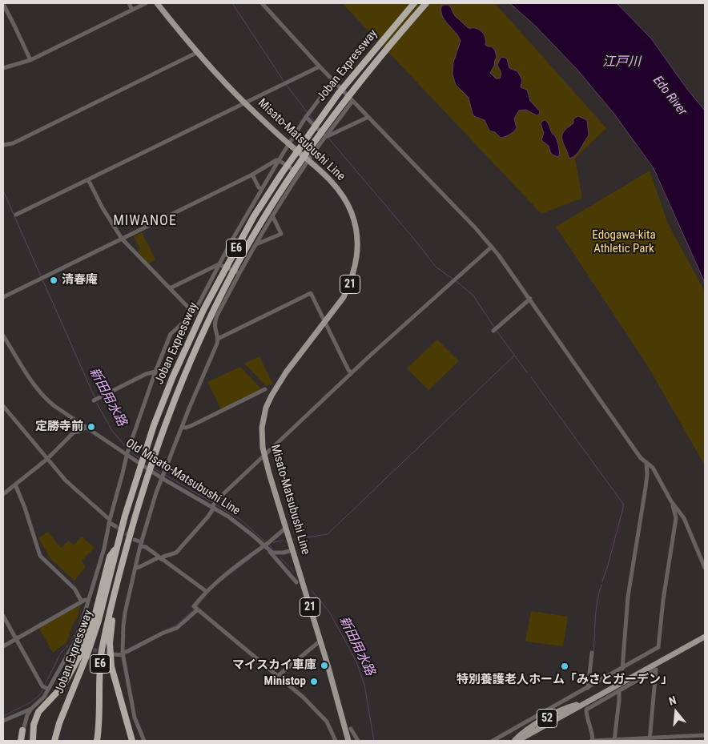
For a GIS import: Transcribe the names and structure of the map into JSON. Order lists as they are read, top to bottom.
{
  "streets": {
    "highway": ["Joban Expressway", "E6"],
    "main road": ["Misato-Matsubushi Line", "21", "52"],
    "street": ["Old Misato-Matsubushi Line"]
  },
  "districts": ["MIWANOE"],
  "water": ["江戸川", "Edo River", "新田用水路"],
  "parks": ["Edogawa-kita Athletic Park"],
  "places": [
    "清春庵",
    "定勝寺前",
    "マイスカイ車庫",
    "特別養護老人ホーム「みさとガーデン」",
    "Ministop"
  ],
  "north": "top"
}
